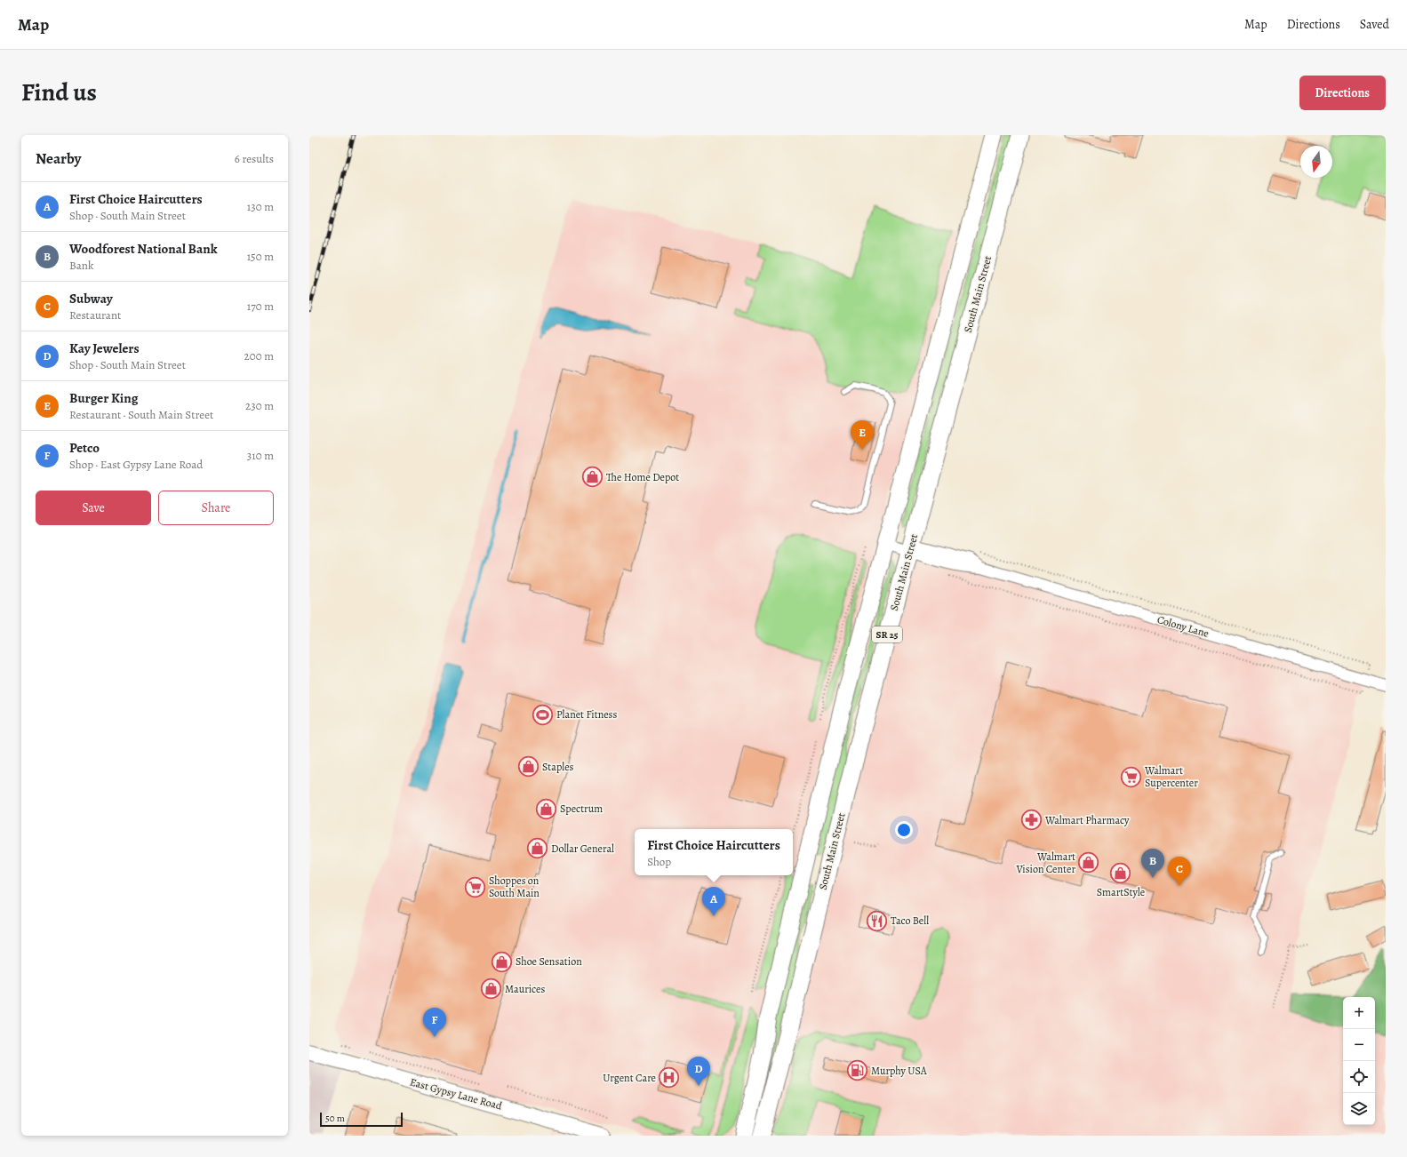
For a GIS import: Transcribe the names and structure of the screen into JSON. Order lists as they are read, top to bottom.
{
  "streets": {
    "main road": ["South Main Street", "SR 25", "East Gypsy Lane Road"],
    "street": ["Colony Lane"]
  },
  "crossings": [
    ["South Main Street", "Colony Lane"],
    ["Colony Lane", "SR 25"]
  ],
  "places": {
    "shop": [
      "The Home Depot",
      "Staples",
      "Spectrum",
      "Dollar General",
      "Walmart Vision Center",
      "SmartStyle",
      "Shoe Sensation",
      "Maurices"
    ],
    "sports": ["Planet Fitness"],
    "supermarket": ["Walmart Supercenter", "Shoppes on South Main"],
    "pharmacy": ["Walmart Pharmacy"],
    "restaurant": ["Taco Bell"],
    "fuel station": ["Murphy USA"],
    "hospital": ["Urgent Care"]
  },
  "scale_bar": "50 m",
  "north": "bottom",
  "page": {
    "header": "Map",
    "nav": ["Map", "Directions", "Saved"],
    "title": "Find us",
    "buttons": [
      "Directions",
      ["Save", "Share"]
    ],
    "heading": ["Nearby", "6 results"],
    "list": [
      {
        "mark": "A",
        "name": "First Choice Haircutters",
        "note": "Shop · South Main Street",
        "value": "130 m"
      },
      {
        "mark": "B",
        "name": "Woodforest National Bank",
        "note": "Bank",
        "value": "150 m"
      },
      {
        "mark": "C",
        "name": "Subway",
        "note": "Restaurant",
        "value": "170 m"
      },
      {
        "mark": "D",
        "name": "Kay Jewelers",
        "note": "Shop · South Main Street",
        "value": "200 m"
      },
      {
        "mark": "E",
        "name": "Burger King",
        "note": "Restaurant · South Main Street",
        "value": "230 m"
      },
      {
        "mark": "F",
        "name": "Petco",
        "note": "Shop · East Gypsy Lane Road",
        "value": "310 m"
      }
    ],
    "pins": [
      "E",
      "B",
      "C",
      "A",
      "F",
      "D"
    ],
    "popup": ["First Choice Haircutters", "Shop"],
    "map_buttons": ["+", "−"],
    "scale": "50 m"
  }
}
